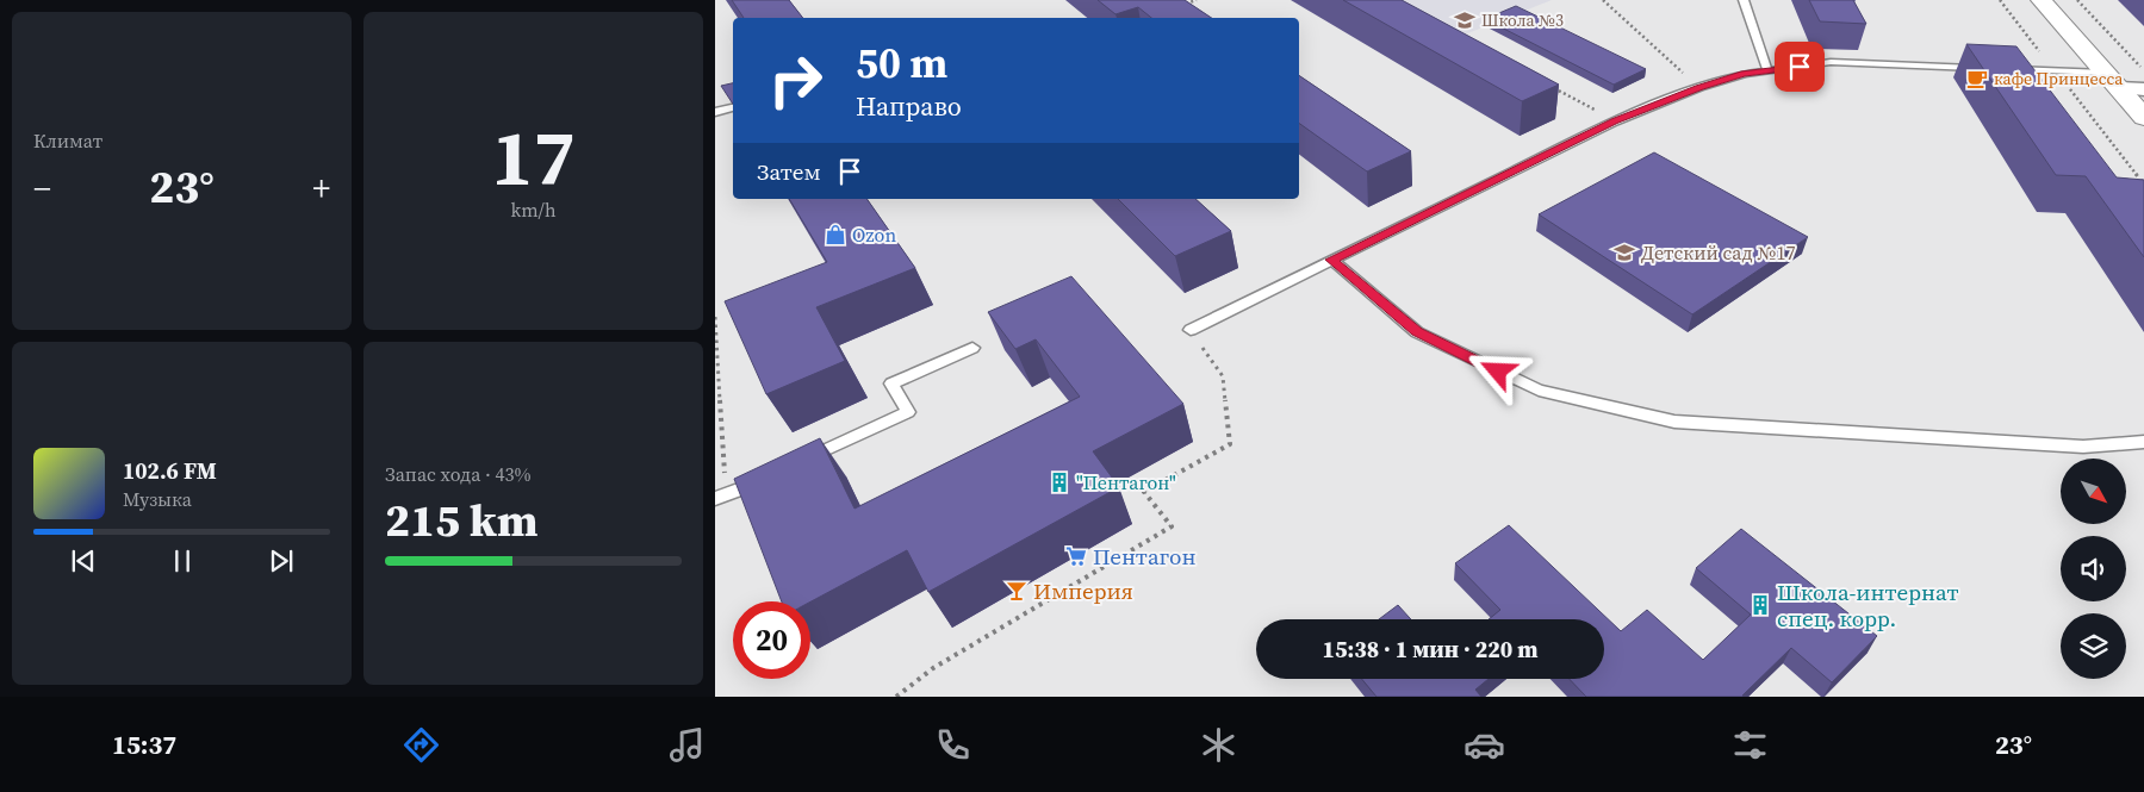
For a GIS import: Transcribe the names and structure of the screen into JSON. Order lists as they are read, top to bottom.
{
  "places": {
    "school or university": ["Школа №3", "Детский сад №17"],
    "cafe": ["кафе Принцесса"],
    "shop": ["Ozon"],
    "building": ["\"Пентагон\"", "Школа-интернат спец. корр."],
    "supermarket": ["Пентагон"],
    "bar": ["Империя"]
  },
  "north": "bottom right",
  "page": {
    "tile": [
      "Климат",
      ["17", "km/h"],
      ["Запас хода · 43%", "215 km"]
    ],
    "turn": ["50 m", "Направо"],
    "then": "Затем",
    "heat": ["−", "23°", "+"],
    "song": ["102.6 FM", "Музыка"],
    "limit": "20",
    "trip": "15:38 · 1 мин · 220 m",
    "tabs": ["15:37", "23°"]
  }
}
